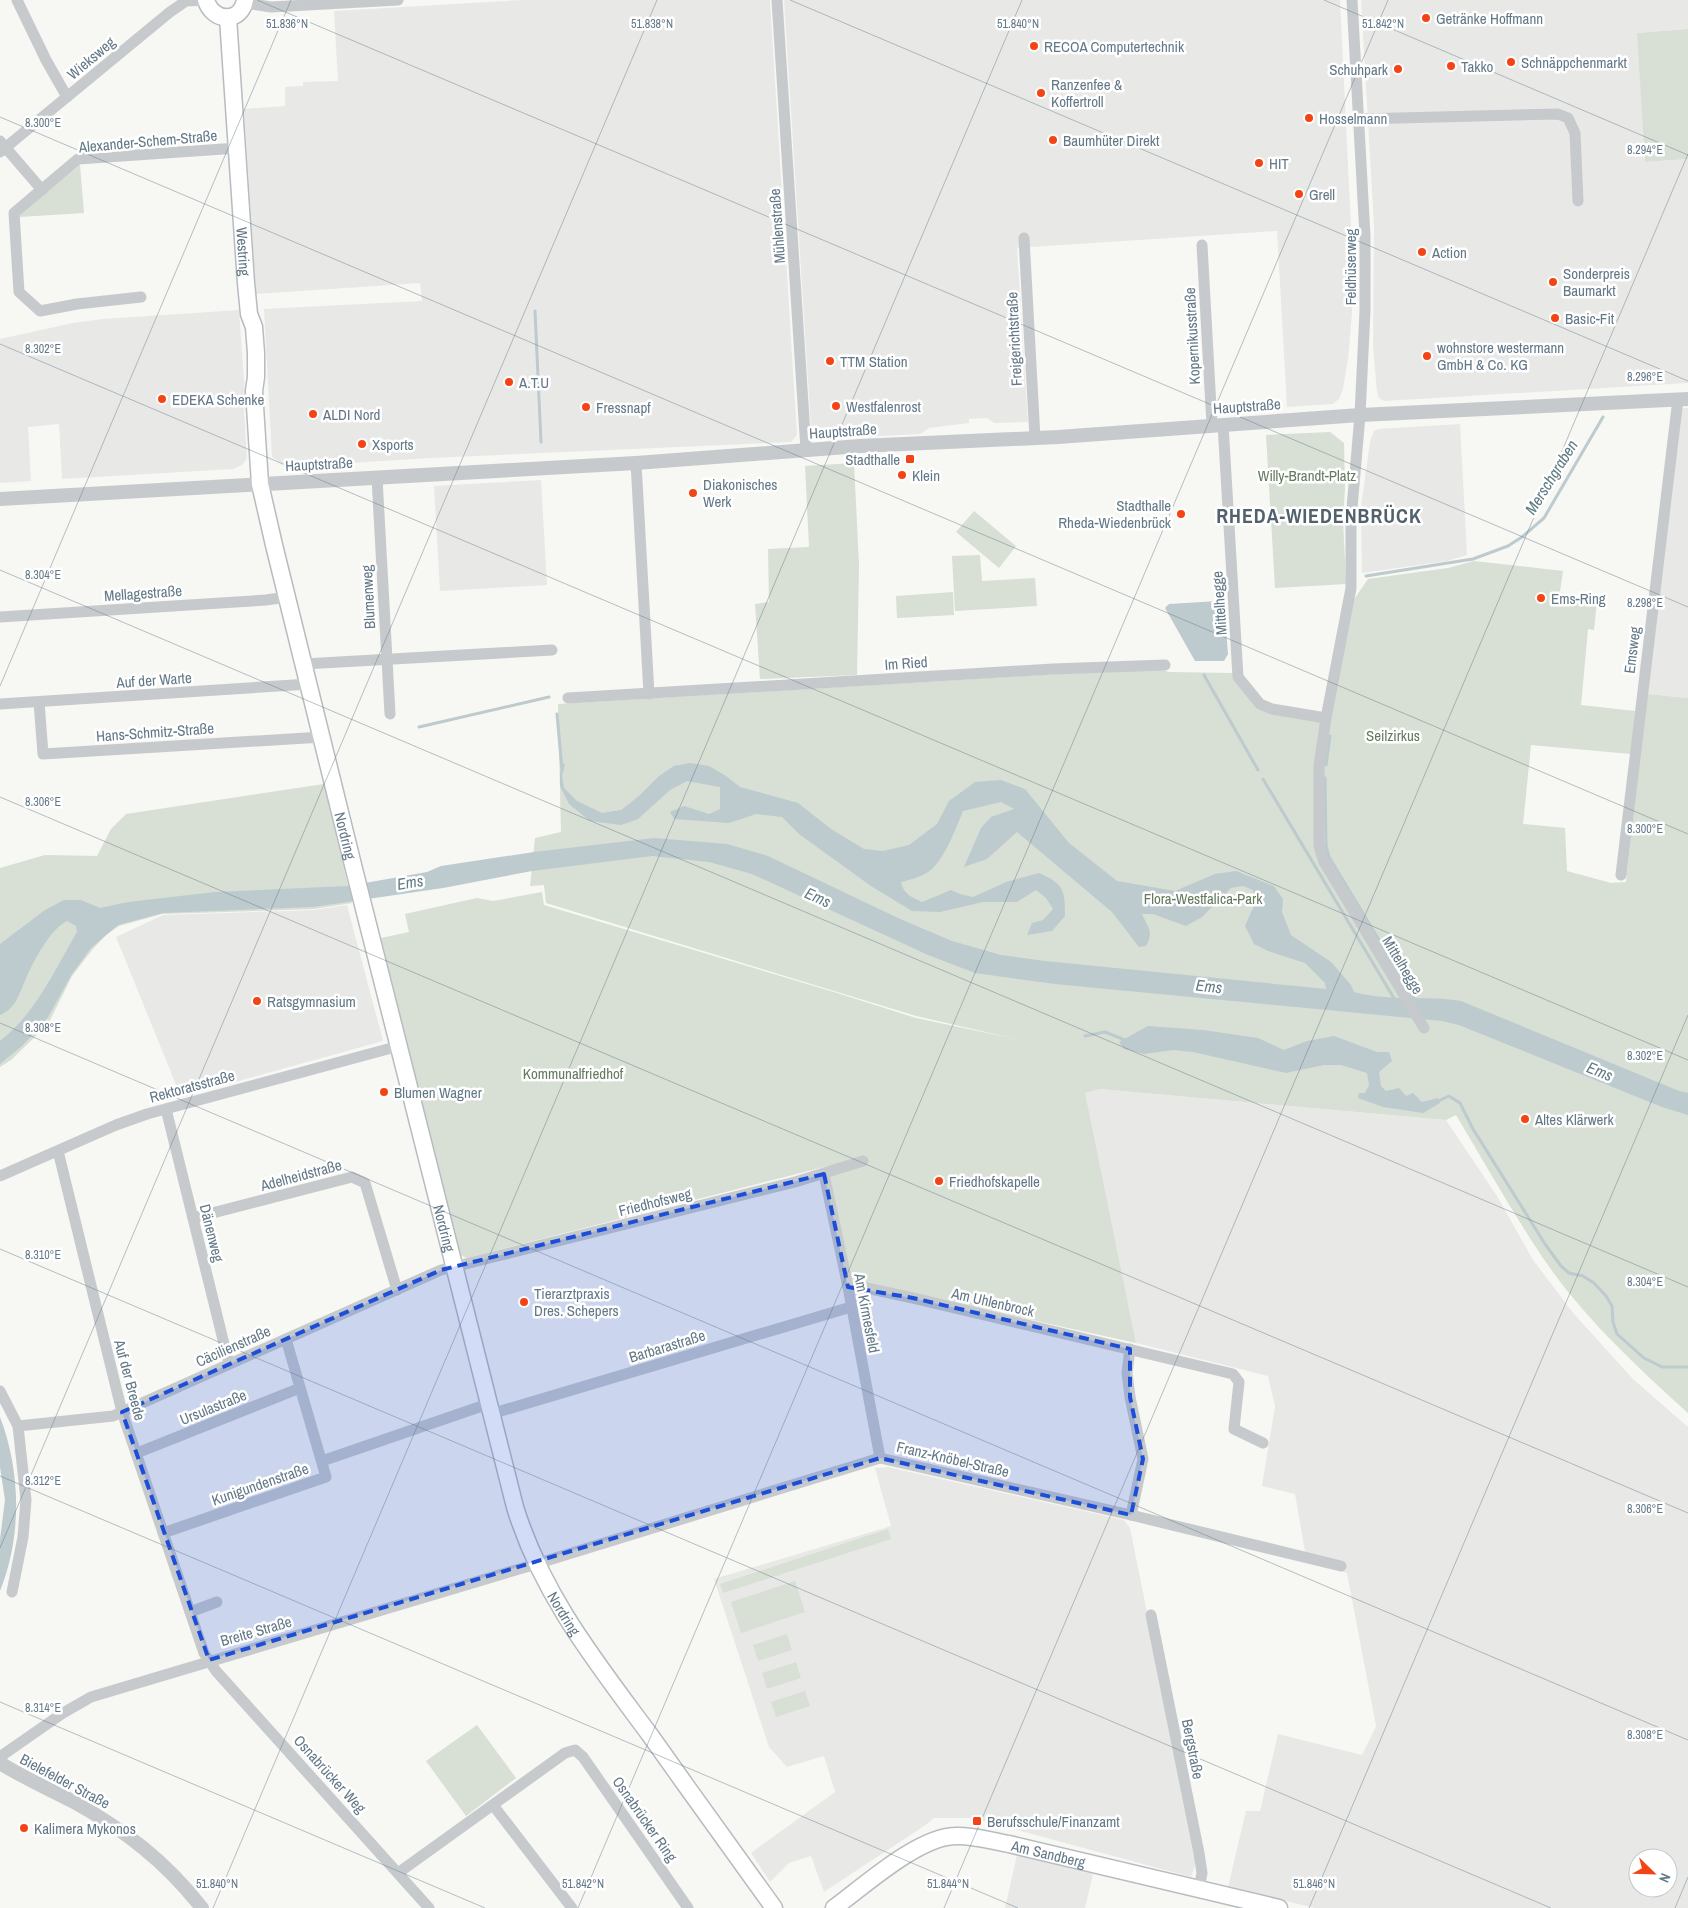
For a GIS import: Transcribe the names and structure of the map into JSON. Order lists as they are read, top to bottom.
{
  "streets": {
    "main road": ["Westring", "Nordring", "Am Sandberg"],
    "street": [
      "Wieksweg",
      "Alexander-Schem-Straße",
      "Mühlenstraße",
      "Feldhüserweg",
      "Kopernikusstraße",
      "Freigerichtstraße",
      "Hauptstraße",
      "Mellagestraße",
      "Blumenweg",
      "Mittelhegge",
      "Emsweg",
      "Im Ried",
      "Auf der Warte",
      "Hans-Schmitz-Straße",
      "Rektoratsstraße",
      "Adelheidstraße",
      "Friedhofsweg",
      "Dänenweg",
      "Am Uhlenbrock",
      "Am Kirmesfeld",
      "Cäcilienstraße",
      "Barbarastraße",
      "Auf der Breede",
      "Ursulastraße",
      "Franz-Knöbel-Straße",
      "Kunigundenstraße",
      "Breite Straße",
      "Bergstraße",
      "Osnabrücker Weg",
      "Bielefelder Straße",
      "Osnabrücker Ring"
    ]
  },
  "crossings": [
    ["Alexander-Schem-Straße", "Westring"],
    ["Mühlenstraße", "Hauptstraße"],
    ["Westring", "Hauptstraße"],
    ["Westring", "Nordring"],
    ["Feldhüserweg", "Hauptstraße"],
    ["Feldhüserweg", "Mittelhegge"],
    ["Kopernikusstraße", "Hauptstraße"],
    ["Kopernikusstraße", "Mittelhegge"],
    ["Freigerichtstraße", "Hauptstraße"],
    ["Hauptstraße", "Blumenweg"],
    ["Hauptstraße", "Mittelhegge"],
    ["Hauptstraße", "Emsweg"],
    ["Hauptstraße", "Nordring"],
    ["Mellagestraße", "Nordring"],
    ["Auf der Warte", "Hans-Schmitz-Straße"],
    ["Auf der Warte", "Nordring"],
    ["Hans-Schmitz-Straße", "Nordring"],
    ["Nordring", "Rektoratsstraße"],
    ["Nordring", "Friedhofsweg"],
    ["Nordring", "Cäcilienstraße"],
    ["Nordring", "Barbarastraße"],
    ["Nordring", "Franz-Knöbel-Straße"],
    ["Nordring", "Kunigundenstraße"],
    ["Nordring", "Breite Straße"],
    ["Rektoratsstraße", "Dänenweg"],
    ["Rektoratsstraße", "Auf der Breede"],
    ["Adelheidstraße", "Dänenweg"],
    ["Adelheidstraße", "Cäcilienstraße"],
    ["Friedhofsweg", "Am Kirmesfeld"],
    ["Friedhofsweg", "Cäcilienstraße"],
    ["Dänenweg", "Cäcilienstraße"],
    ["Am Uhlenbrock", "Am Kirmesfeld"],
    ["Am Kirmesfeld", "Barbarastraße"],
    ["Am Kirmesfeld", "Franz-Knöbel-Straße"],
    ["Cäcilienstraße", "Auf der Breede"],
    ["Barbarastraße", "Kunigundenstraße"],
    ["Auf der Breede", "Ursulastraße"],
    ["Auf der Breede", "Kunigundenstraße"],
    ["Auf der Breede", "Breite Straße"],
    ["Auf der Breede", "Osnabrücker Weg"],
    ["Franz-Knöbel-Straße", "Breite Straße"],
    ["Breite Straße", "Osnabrücker Weg"],
    ["Breite Straße", "Bielefelder Straße"],
    ["Bergstraße", "Am Sandberg"],
    ["Osnabrücker Weg", "Osnabrücker Ring"]
  ],
  "districts": ["RHEDA-WIEDENBRÜCK"],
  "water": ["Merschgraben", "Ems"],
  "parks": [
    "Willy-Brandt-Platz",
    "Seilzirkus",
    "Flora-Westfalica-Park",
    "Kommunalfriedhof"
  ],
  "places": {
    "other": [
      "Getränke Hoffmann",
      "RECOA Computertechnik",
      "Schnäppchenmarkt",
      "Takko",
      "Schuhpark",
      "Ranzenfee & Koffertroll",
      "Hosselmann",
      "Baumhüter Direkt",
      "HIT",
      "Grell",
      "Action",
      "Sonderpreis Baumarkt",
      "Basic-Fit",
      "wohnstore westermann GmbH & Co. KG",
      "TTM Station",
      "A.T.U",
      "EDEKA Schenke",
      "Westfalenrost",
      "Fressnapf",
      "ALDI Nord",
      "Xsports",
      "Klein",
      "Diakonisches Werk",
      "Stadthalle Rheda-Wiedenbrück",
      "Ems-Ring",
      "Ratsgymnasium",
      "Blumen Wagner",
      "Altes Klärwerk",
      "Friedhofskapelle",
      "Tierarztpraxis Dres. Schepers",
      "Kalimera Mykonos"
    ],
    "transit": ["Stadthalle", "Berufsschule/Finanzamt"]
  },
  "north": "bottom right",
  "coordinates": [
    "51.836°N",
    "51.838°N",
    "51.840°N",
    "51.842°N",
    "8.300°E",
    "8.294°E",
    "8.302°E",
    "8.296°E",
    "8.304°E",
    "8.298°E",
    "8.306°E",
    "8.308°E",
    "8.310°E",
    "8.312°E",
    "8.314°E",
    "51.844°N",
    "51.846°N"
  ]
}
